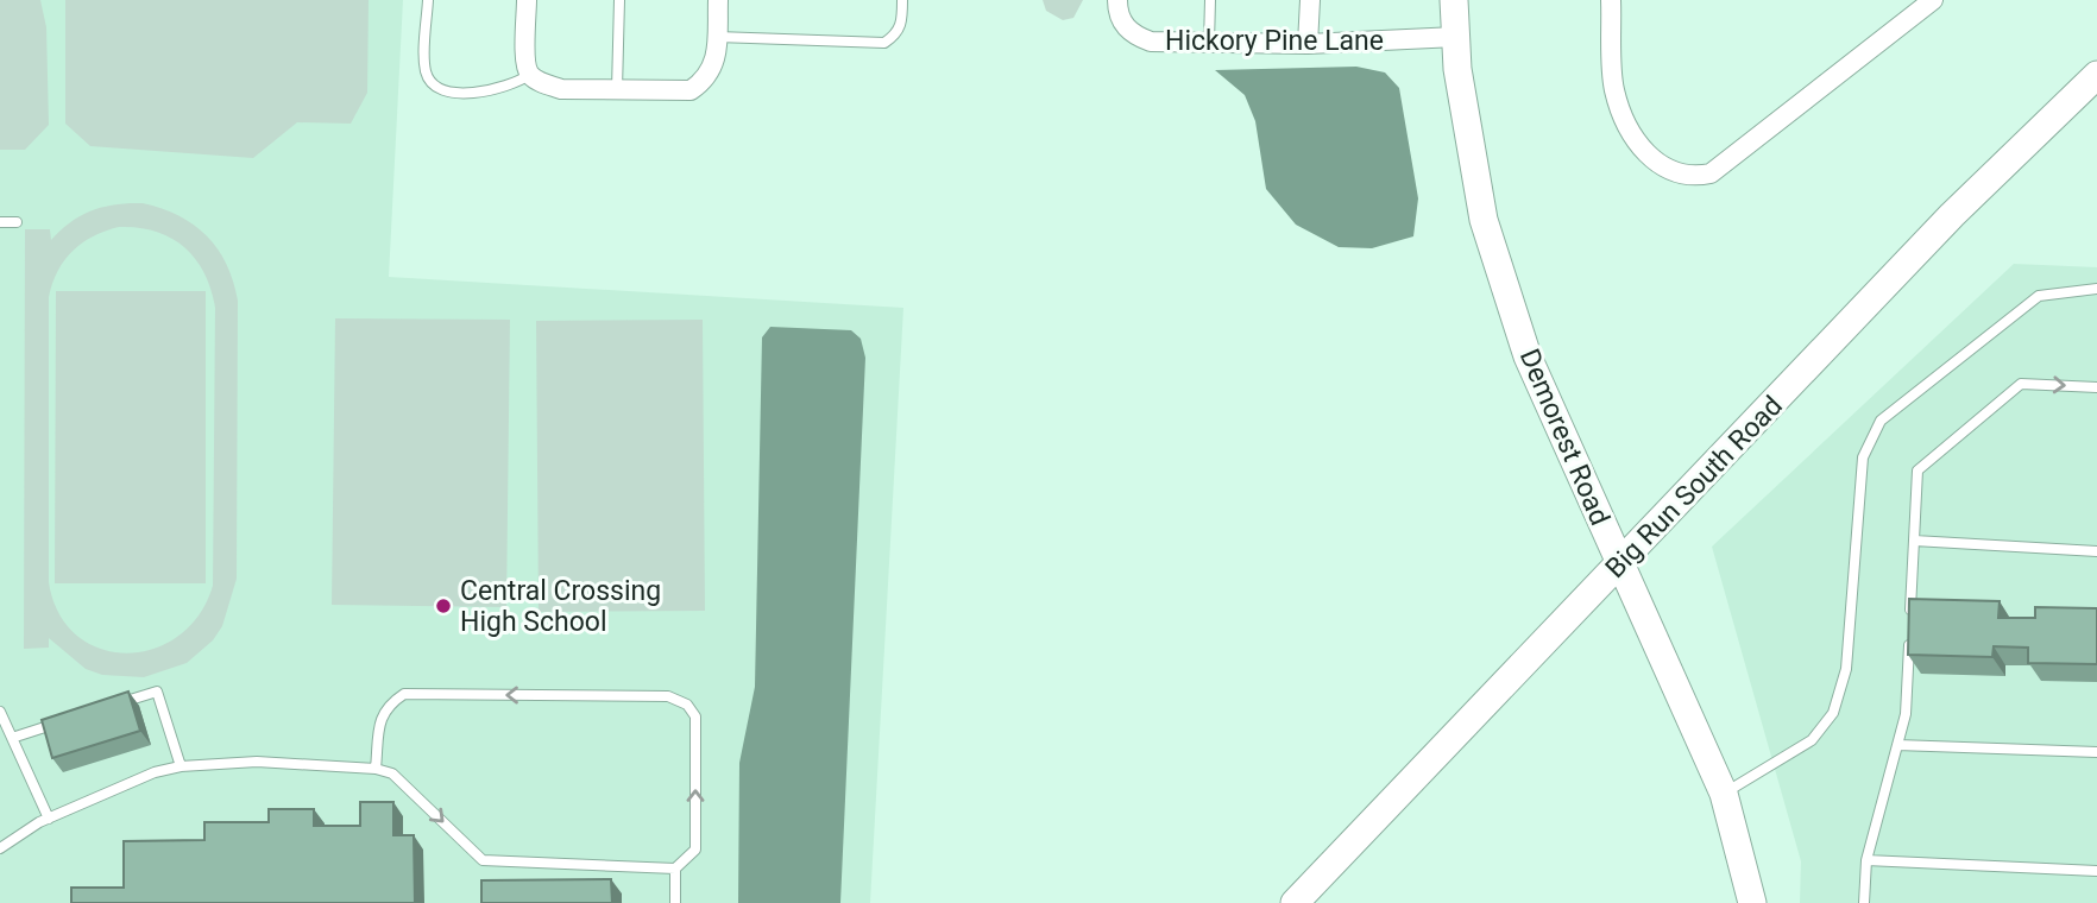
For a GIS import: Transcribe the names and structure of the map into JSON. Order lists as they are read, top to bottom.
{
  "streets": {
    "street": ["Hickory Pine Lane", "Demorest Road", "Big Run South Road"]
  },
  "crossings": [
    ["Hickory Pine Lane", "Demorest Road"],
    ["Demorest Road", "Big Run South Road"]
  ],
  "places": ["Central Crossing High School"]
}
